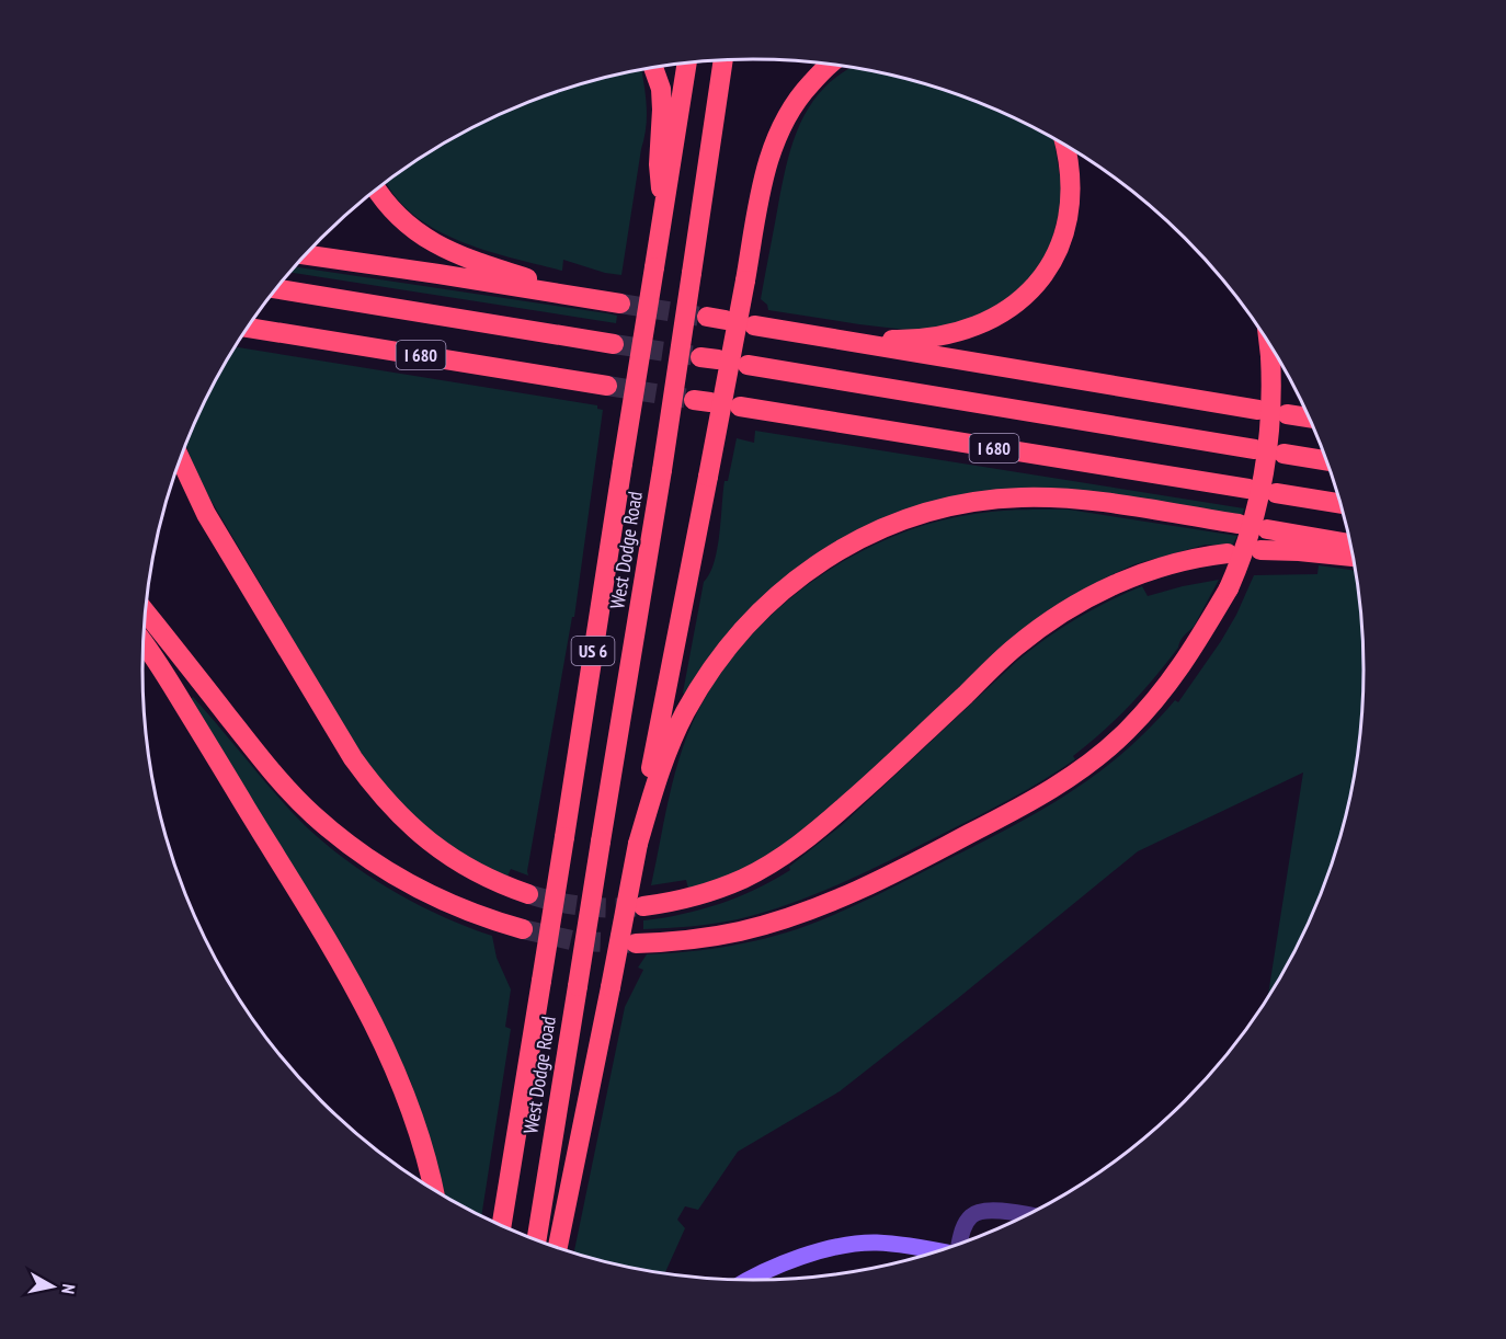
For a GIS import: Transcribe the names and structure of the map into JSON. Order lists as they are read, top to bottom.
{
  "streets": {
    "highway": ["I 680", "West Dodge Road", "US 6"]
  },
  "north": "right"
}
